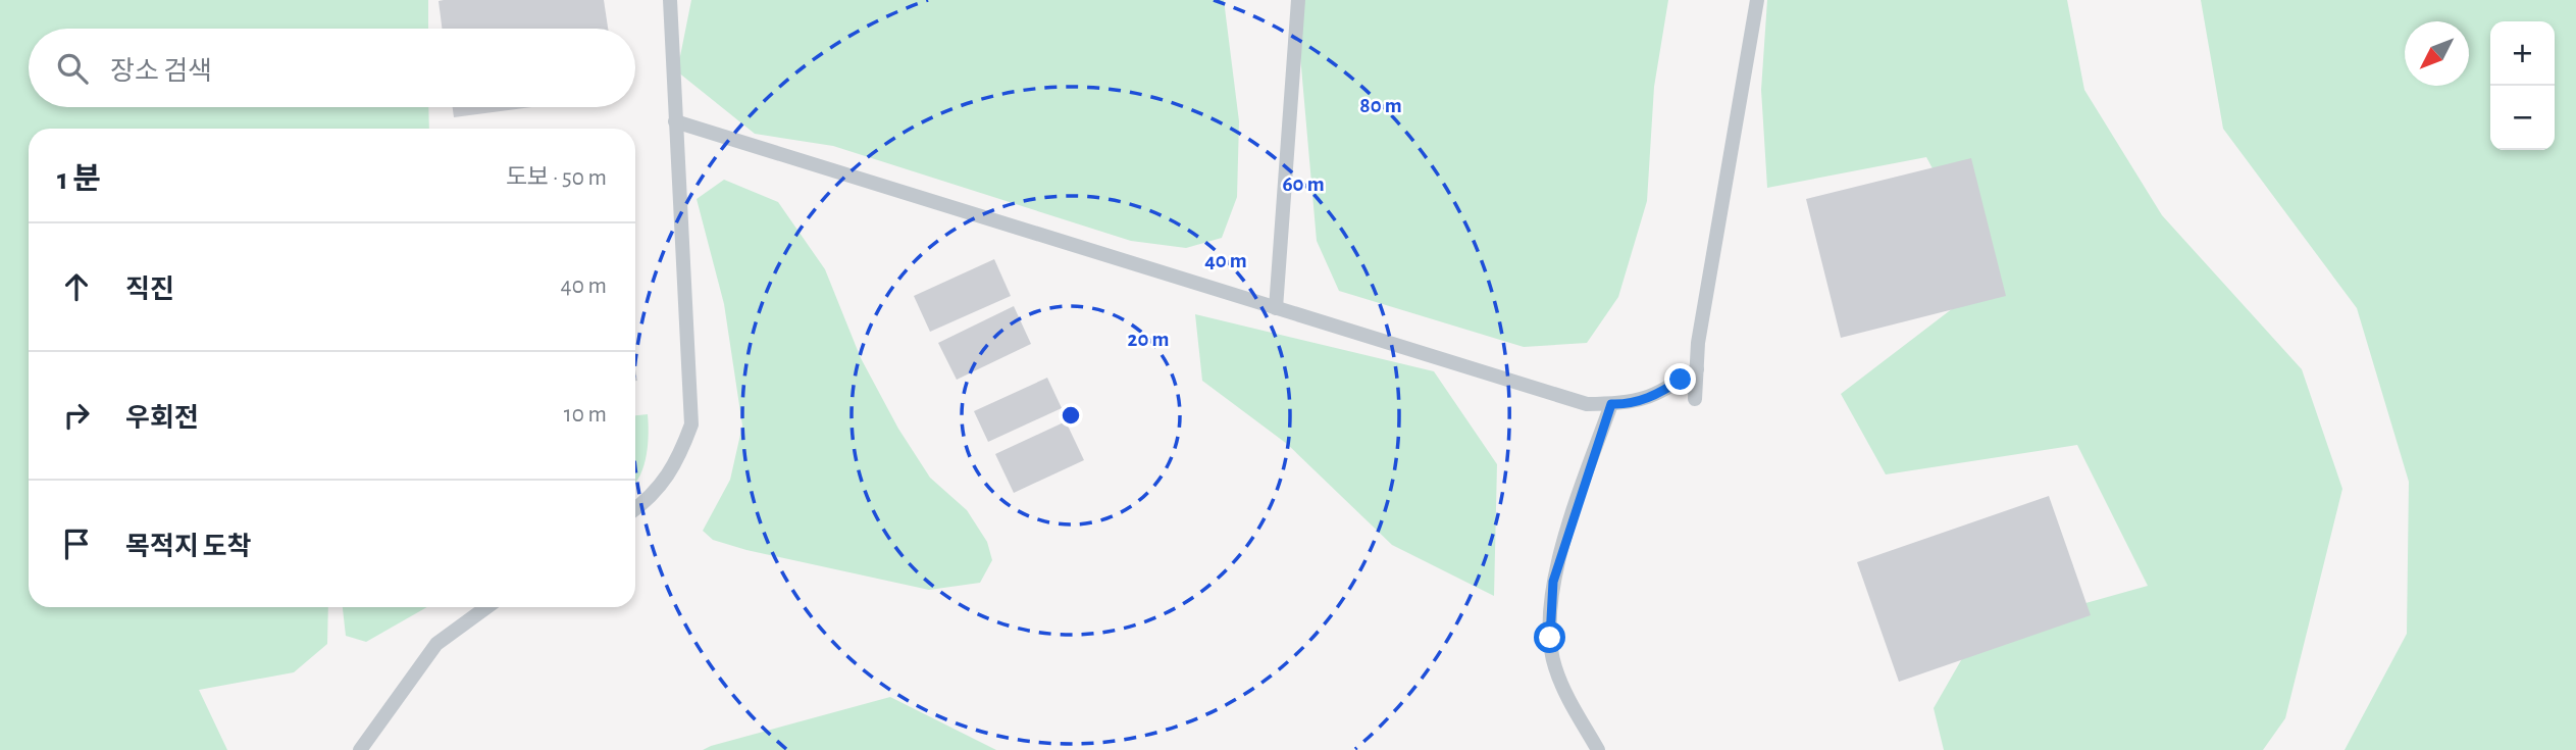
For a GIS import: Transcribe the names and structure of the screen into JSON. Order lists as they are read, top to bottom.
{
  "north": "bottom left",
  "page": {
    "map_buttons": ["+", "−"],
    "search": "장소 검색",
    "heading": ["1 분", "도보 · 50 m"],
    "list": [
      ["직진", "40 m"],
      ["우회전", "10 m"],
      "목적지 도착"
    ]
  },
  "rings": [
    "80 m",
    "60 m",
    "40 m",
    "20 m"
  ]
}
